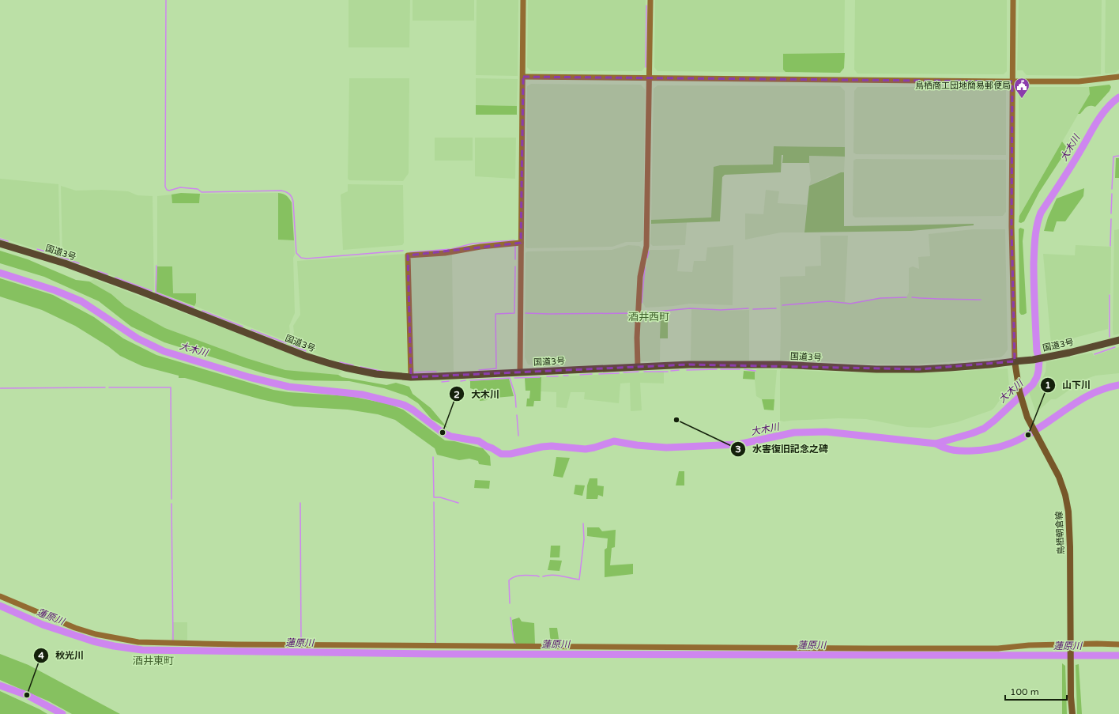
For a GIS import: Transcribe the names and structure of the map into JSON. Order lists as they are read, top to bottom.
{
  "streets": {
    "highway": ["国道3号"],
    "main road": ["鳥栖朝倉線"]
  },
  "crossings": [
    ["国道3号", "鳥栖朝倉線"]
  ],
  "districts": ["酒井西町", "酒井東町"],
  "water": ["大木川", "蓮原川"],
  "places": {
    "public building": ["鳥栖商工団地簡易郵便局"],
    "other": [
      "水害復旧記念之碑",
      "大木川",
      "山下川",
      "秋光川"
    ]
  },
  "scale_bar": "100 m"
}
